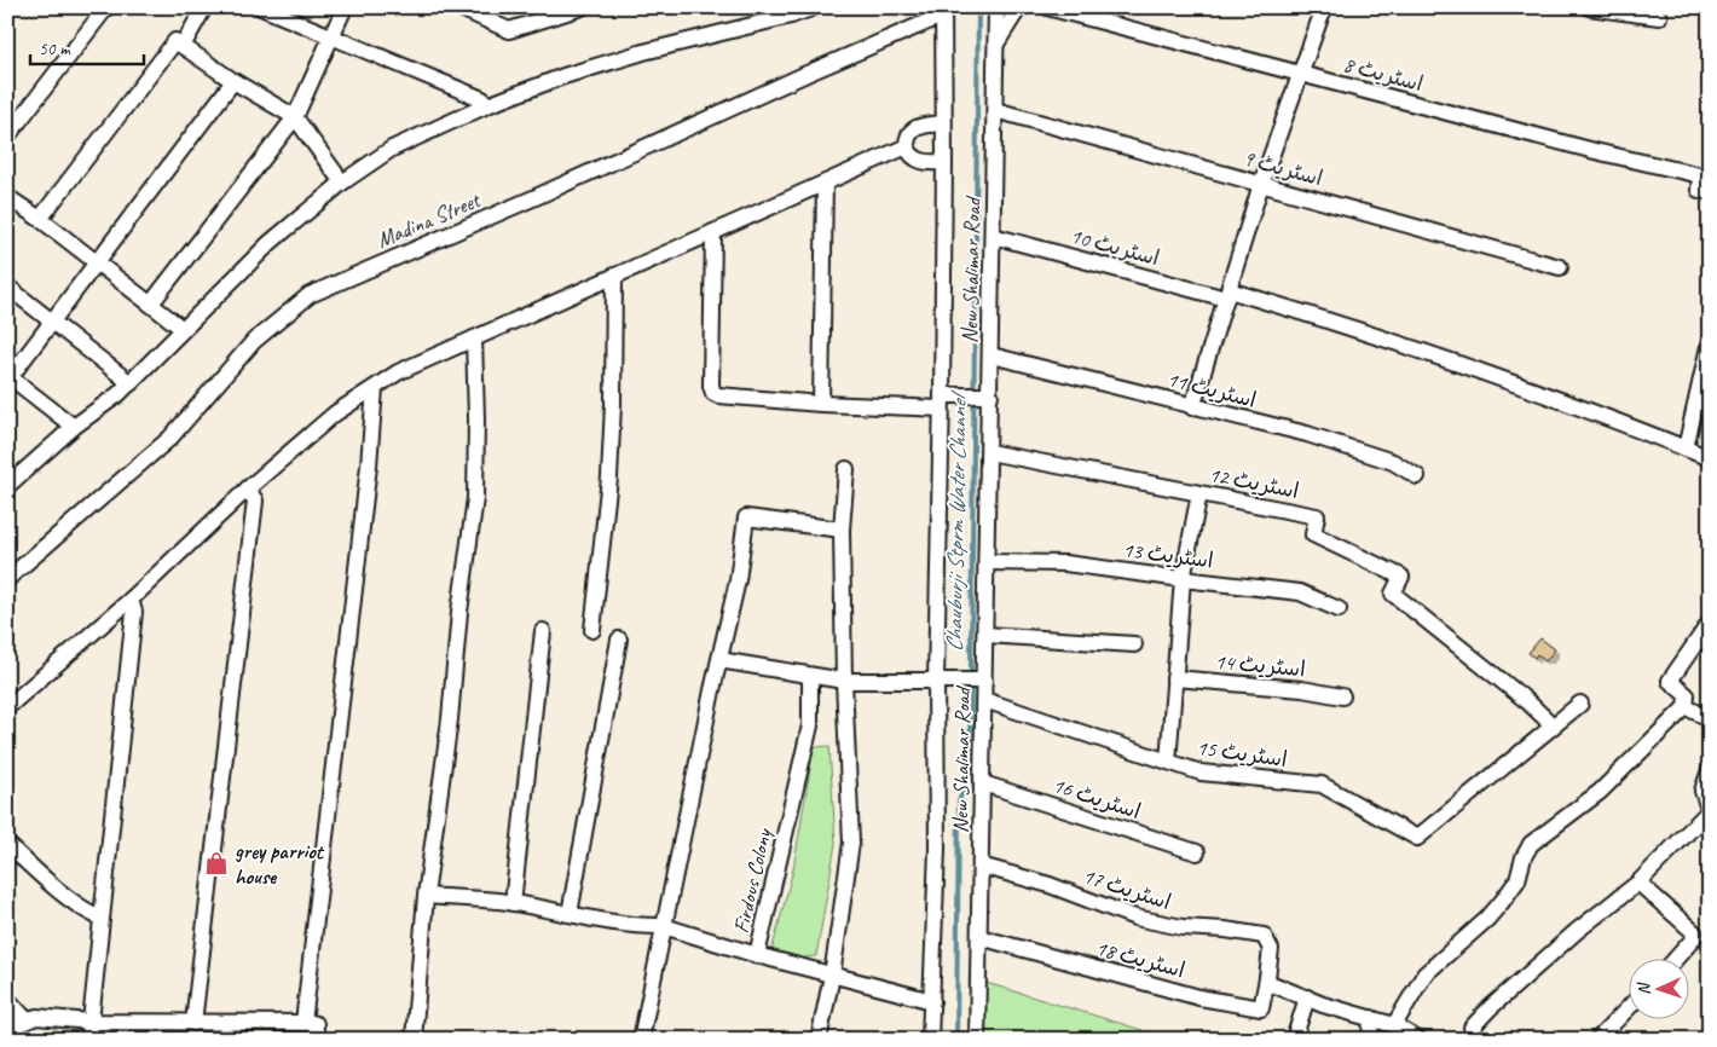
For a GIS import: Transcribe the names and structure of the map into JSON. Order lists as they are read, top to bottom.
{
  "streets": {
    "street": [
      "اسٹریٹ 8",
      "اسٹریٹ 9",
      "Madina Street",
      "اسٹریٹ 10",
      "New Shalimar Road",
      "اسٹریٹ 11",
      "اسٹریٹ 12",
      "اسٹریٹ 13",
      "اسٹریٹ 14",
      "اسٹریٹ 15",
      "اسٹریٹ 16",
      "Firdous Colony",
      "اسٹریٹ 17",
      "اسٹریٹ 18"
    ]
  },
  "crossings": [
    ["اسٹریٹ 9", "New Shalimar Road"],
    ["اسٹریٹ 10", "New Shalimar Road"],
    ["New Shalimar Road", "اسٹریٹ 11"],
    ["New Shalimar Road", "اسٹریٹ 12"],
    ["New Shalimar Road", "اسٹریٹ 13"],
    ["New Shalimar Road", "اسٹریٹ 15"],
    ["New Shalimar Road", "اسٹریٹ 16"],
    ["New Shalimar Road", "اسٹریٹ 17"],
    ["New Shalimar Road", "اسٹریٹ 18"],
    ["اسٹریٹ 12", "اسٹریٹ 15"],
    ["اسٹریٹ 17", "اسٹریٹ 18"]
  ],
  "water": ["Chauburji Stprm Water Channel"],
  "places": {
    "shop": ["grey parriot house"]
  },
  "scale_bar": "50 m",
  "north": "left"
}
